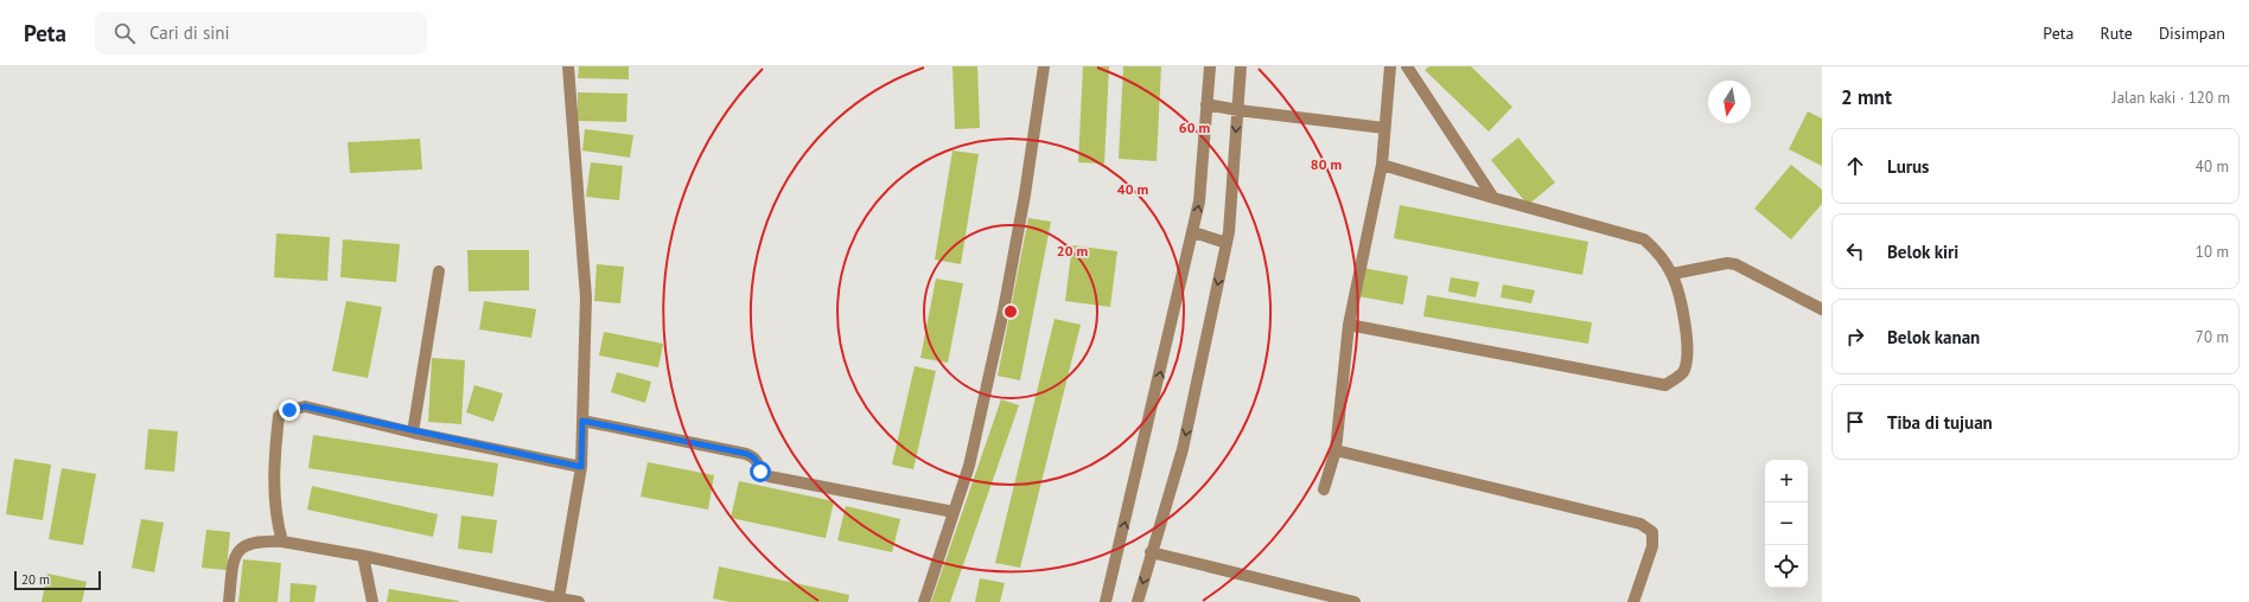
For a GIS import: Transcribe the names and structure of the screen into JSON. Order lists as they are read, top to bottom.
{
  "scale_bar": "20 m",
  "north": "bottom",
  "page": {
    "header": "Peta",
    "search": "Cari di sini",
    "nav": ["Peta", "Rute", "Disimpan"],
    "heading": ["2 mnt", "Jalan kaki · 120 m"],
    "list": [
      ["Lurus", "40 m"],
      ["Belok kiri", "10 m"],
      ["Belok kanan", "70 m"],
      "Tiba di tujuan"
    ],
    "map_buttons": ["+", "−"],
    "scale": "20 m"
  },
  "rings": [
    "60 m",
    "80 m",
    "40 m",
    "20 m"
  ]
}
